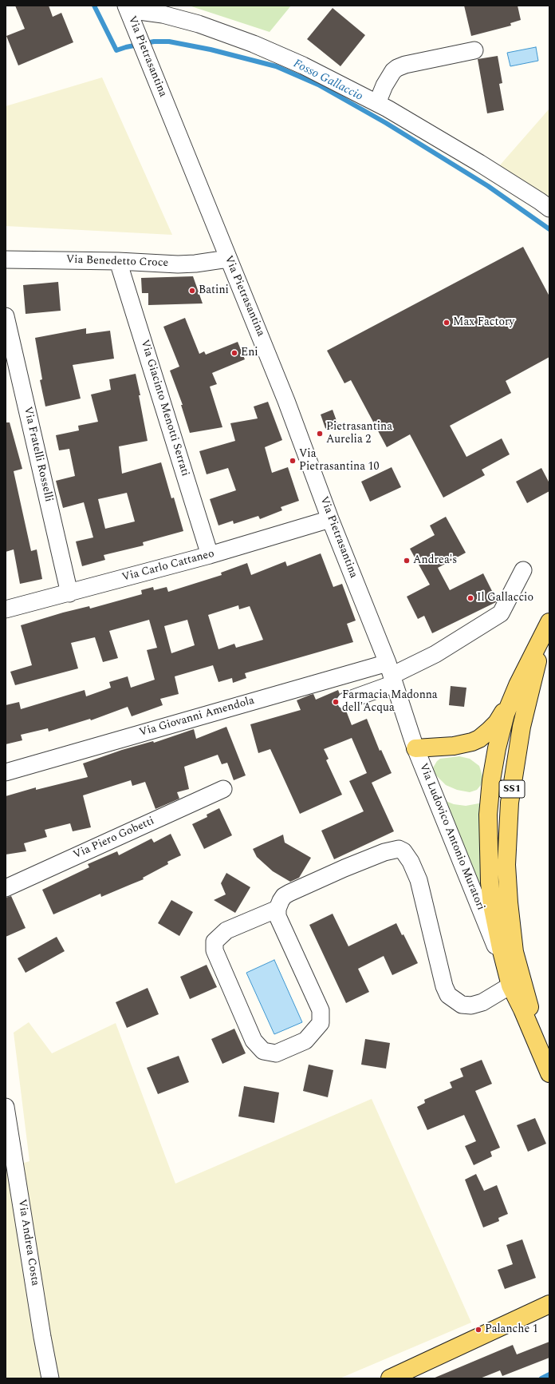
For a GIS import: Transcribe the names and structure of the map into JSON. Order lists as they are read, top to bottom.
{
  "streets": {
    "main road": ["SS1"],
    "street": [
      "Via Pietrasantina",
      "Via Benedetto Croce",
      "Via Giacinto Menotti Serrati",
      "Via Fratelli Rosselli",
      "Via Carlo Cattaneo",
      "Via Giovanni Amendola",
      "Via Ludovico Antonio Muratori",
      "Via Piero Gobetti",
      "Via Andrea Costa"
    ]
  },
  "crossings": [
    ["Via Pietrasantina", "Via Benedetto Croce"],
    ["Via Pietrasantina", "Via Carlo Cattaneo"],
    ["Via Pietrasantina", "Via Giovanni Amendola"],
    ["Via Pietrasantina", "Via Ludovico Antonio Muratori"],
    ["Via Benedetto Croce", "Via Giacinto Menotti Serrati"],
    ["Via Giacinto Menotti Serrati", "Via Carlo Cattaneo"],
    ["Via Fratelli Rosselli", "Via Carlo Cattaneo"],
    ["Via Giovanni Amendola", "Via Ludovico Antonio Muratori"],
    ["SS1", "Via Ludovico Antonio Muratori"]
  ],
  "water": ["Fosso Gallaccio"],
  "places": [
    "Batini",
    "Max Factory",
    "Eni",
    "Pietrasantina Aurelia 2",
    "Via Pietrasantina 10",
    "Andrea's",
    "Il Gallaccio",
    "Farmacia Madonna dell'Acqua",
    "Palanche 1"
  ]
}
